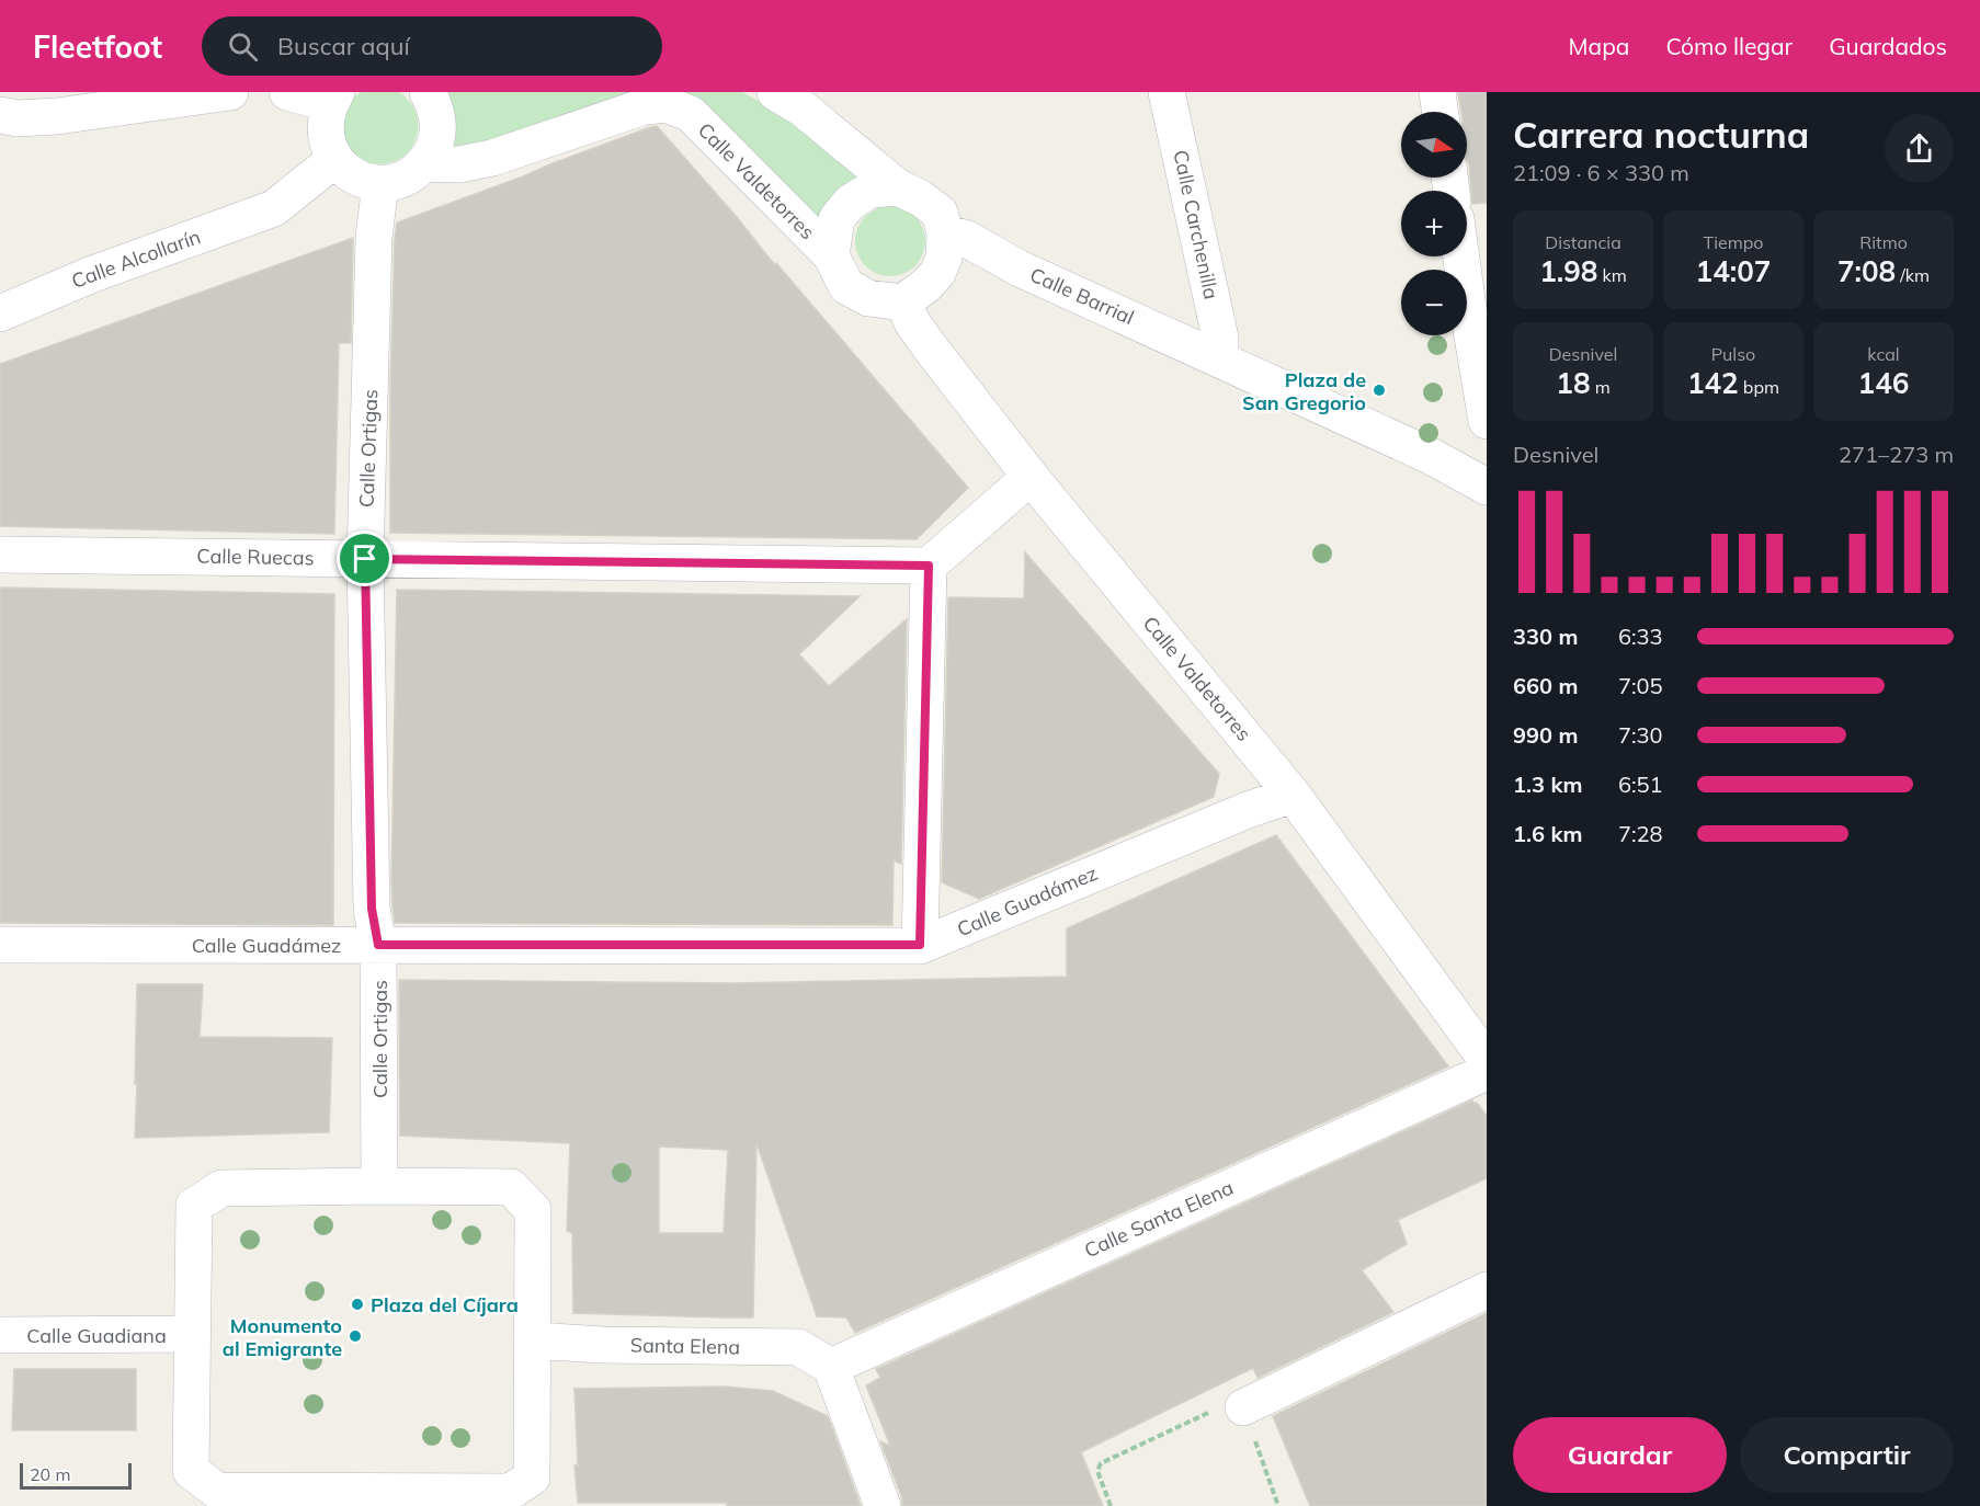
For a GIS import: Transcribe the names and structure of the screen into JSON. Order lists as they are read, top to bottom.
{
  "streets": {
    "street": [
      "Calle Valdetorres",
      "Calle Carchenilla",
      "Calle Alcollarín",
      "Calle Barrial",
      "Calle Ortigas",
      "Calle Ruecas",
      "Calle Guadámez",
      "Calle Santa Elena",
      "Calle Guadiana",
      "Santa Elena"
    ]
  },
  "crossings": [
    ["Calle Valdetorres", "Calle Barrial"],
    ["Calle Valdetorres", "Calle Guadámez"],
    ["Calle Carchenilla", "Calle Barrial"],
    ["Calle Alcollarín", "Calle Ortigas"],
    ["Calle Ortigas", "Calle Ruecas"],
    ["Calle Ortigas", "Calle Guadámez"],
    ["Calle Santa Elena", "Santa Elena"]
  ],
  "places": ["Plaza de San Gregorio", "Plaza del Cíjara", "Monumento al Emigrante"],
  "scale_bar": "20 m",
  "north": "right",
  "page": {
    "header": "Fleetfoot",
    "search": "Buscar aquí",
    "nav": ["Mapa", "Cómo llegar", "Guardados"],
    "heading": ["Carrera nocturna", "21:09 · 6 × 330 m"],
    "map_buttons": ["+", "−"],
    "stats": [
      ["Distancia", "1.98 km"],
      ["Tiempo", "14:07"],
      ["Ritmo", "7:08 /km"],
      ["Desnivel", "18 m"],
      ["Pulso", "142 bpm"],
      ["kcal", "146"]
    ],
    "chart": ["Desnivel", "271–273 m"],
    "list": [
      {
        "name": "330 m",
        "note": "6:33"
      },
      {
        "name": "660 m",
        "note": "7:05"
      },
      {
        "name": "990 m",
        "note": "7:30"
      },
      {
        "name": "1.3 km",
        "note": "6:51"
      },
      {
        "name": "1.6 km",
        "note": "7:28"
      }
    ],
    "buttons": ["Guardar", "Compartir"],
    "scale": "20 m"
  }
}
